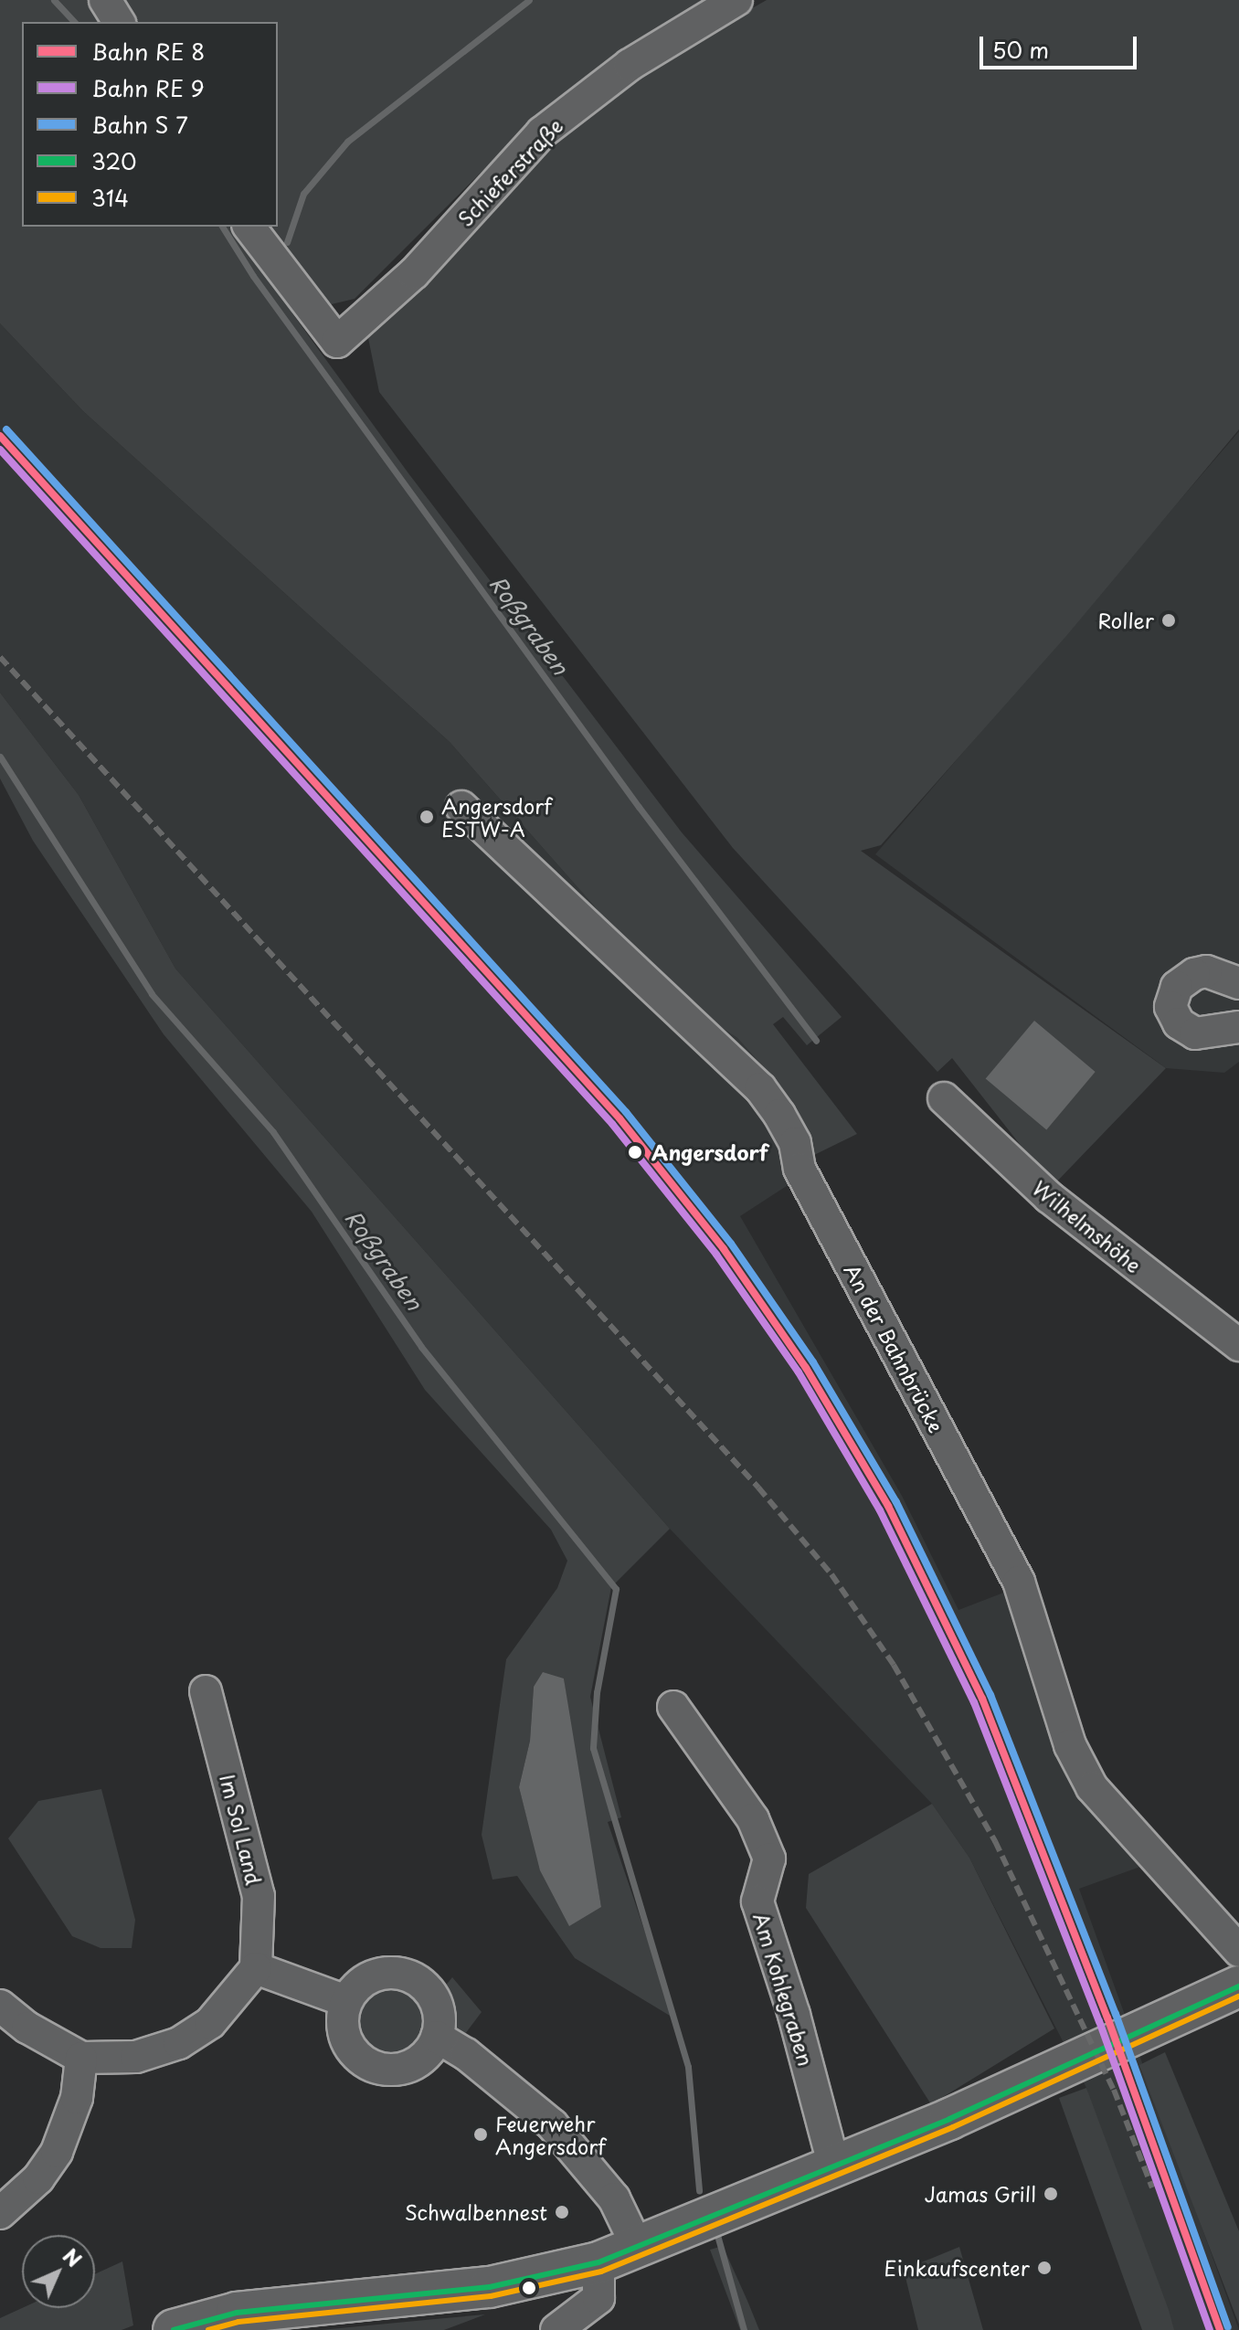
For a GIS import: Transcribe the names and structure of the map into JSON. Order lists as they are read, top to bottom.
{
  "streets": {
    "street": [
      "Schieferstraße",
      "Wilhelmshöhe",
      "An der Bahnbrücke",
      "Im Sol Land",
      "Am Kohlegraben"
    ]
  },
  "water": ["Roßgraben"],
  "places": [
    "Roller",
    "Angersdorf ESTW-A",
    "Angersdorf",
    "Feuerwehr Angersdorf",
    "Jamas Grill",
    "Schwalbennest",
    "Einkaufscenter"
  ],
  "lines": ["transit line 320", "transit line 314"],
  "legend": [
    "Bahn RE 8",
    "Bahn RE 9",
    "Bahn S 7",
    "320",
    "314"
  ],
  "scale_bar": "50 m",
  "north": "top right"
}
